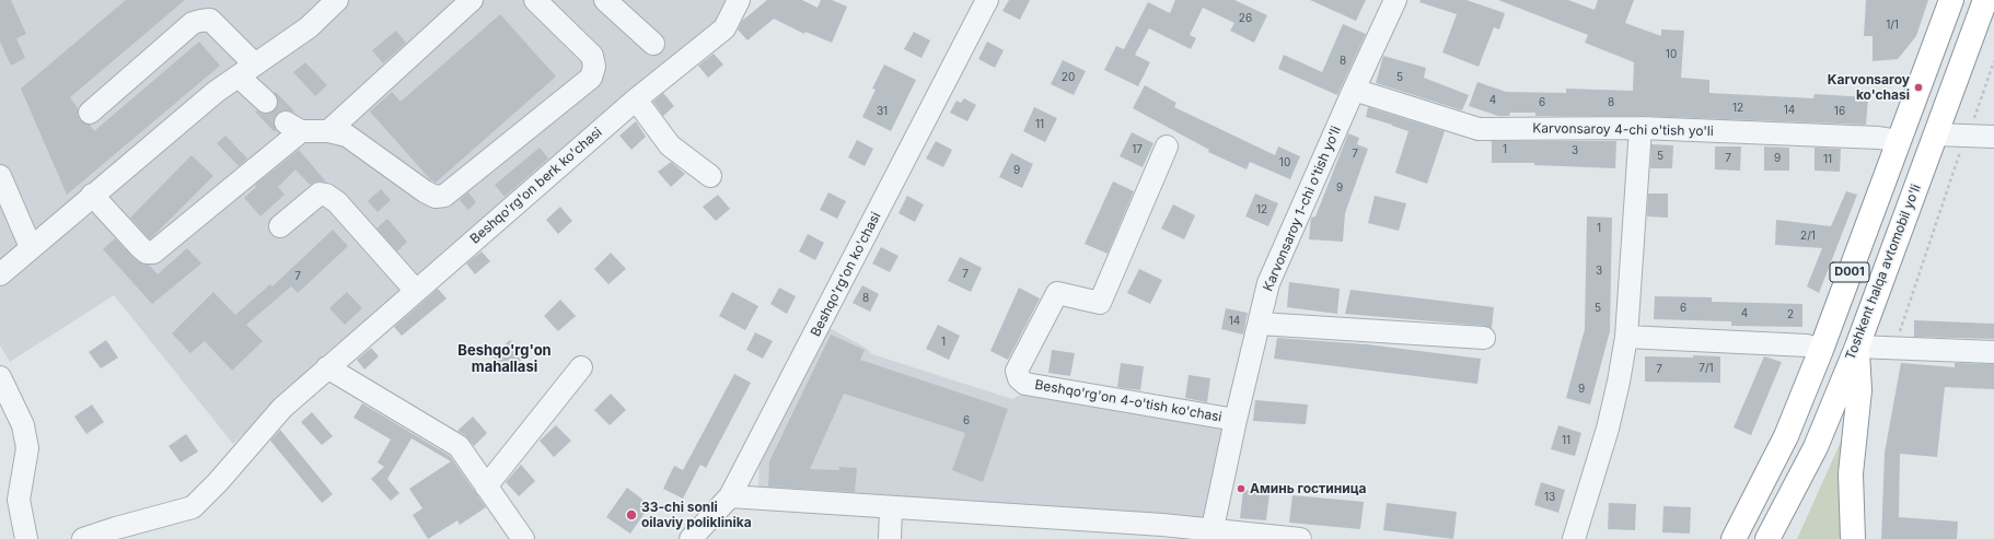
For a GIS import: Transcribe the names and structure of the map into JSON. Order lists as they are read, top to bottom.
{
  "streets": {
    "highway": ["D001", "Toshkent halqa avtomobil yo'li"],
    "street": [
      "Karvonsaroy 4-chi o'tish yo'li",
      "Beshqo'rg'on berk ko'chasi",
      "Karvonsaroy 1-chi o'tish yo'li",
      "Beshqo'rg'on ko'chasi",
      "Beshqo'rg'on 4-o'tish ko'chasi"
    ]
  },
  "crossings": [
    ["Karvonsaroy 4-chi o'tish yo'li", "Karvonsaroy 1-chi o'tish yo'li"],
    ["Karvonsaroy 4-chi o'tish yo'li", "D001"],
    ["Karvonsaroy 1-chi o'tish yo'li", "Beshqo'rg'on 4-o'tish ko'chasi"]
  ],
  "districts": ["Beshqo'rg'on mahallasi"],
  "places": ["Karvonsaroy ko'chasi", "Аминь гостиница", "33-chi sonli oilaviy poliklinika"],
  "house_numbers": [
    "26",
    "1/1",
    "10",
    "8",
    "20",
    "5",
    "4",
    "6",
    "8",
    "12",
    "14",
    "31",
    "16",
    "11",
    "17",
    "1",
    "3",
    "7",
    "5",
    "7",
    "9",
    "11",
    "10",
    "9",
    "9",
    "12",
    "1",
    "2/1",
    "3",
    "7",
    "7",
    "8",
    "5",
    "6",
    "4",
    "2",
    "14",
    "1",
    "7/1",
    "7",
    "9",
    "6",
    "11",
    "13"
  ]
}
